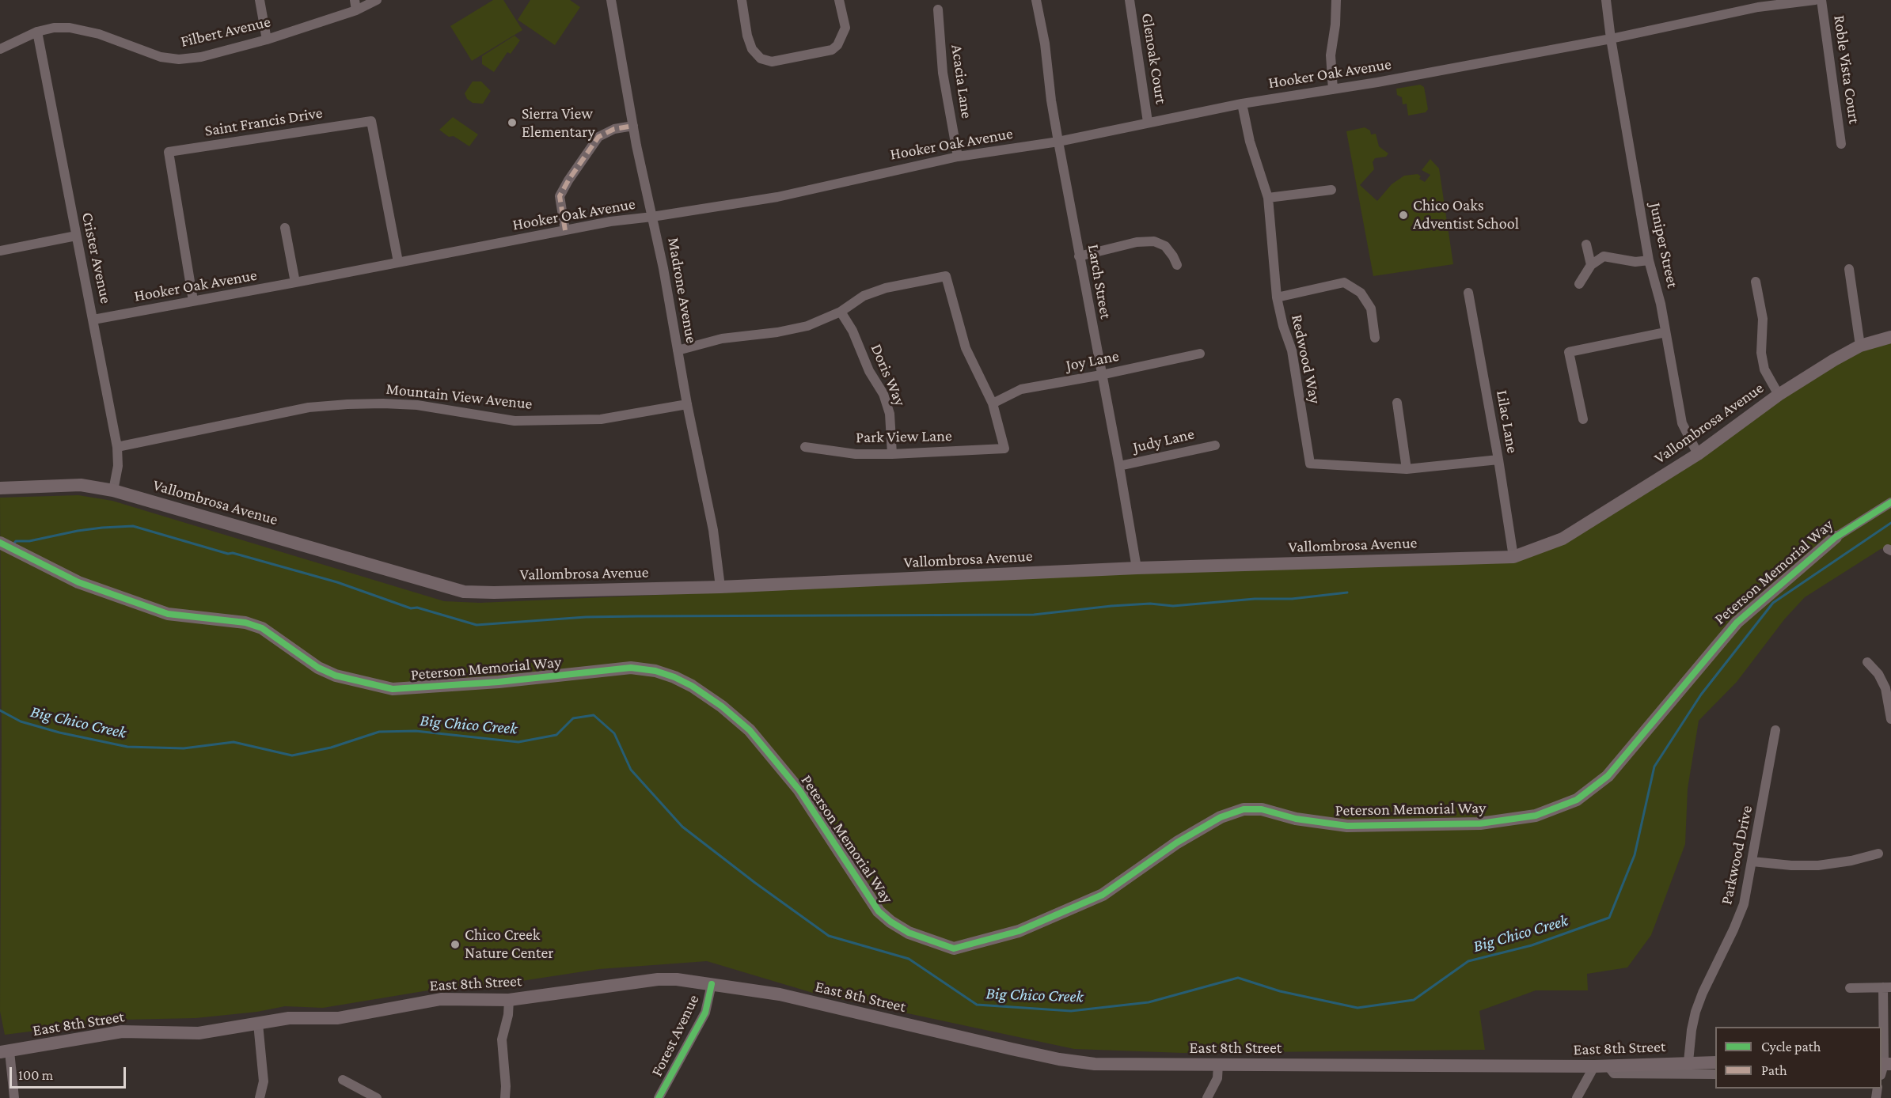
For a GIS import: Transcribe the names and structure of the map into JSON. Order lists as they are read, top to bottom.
{
  "streets": {
    "street": [
      "Filbert Avenue",
      "Glenoak Court",
      "Roble Vista Court",
      "Hooker Oak Avenue",
      "Acacia Lane",
      "Saint Francis Drive",
      "Juniper Street",
      "Crister Avenue",
      "Larch Street",
      "Madrone Avenue",
      "Redwood Way",
      "Joy Lane",
      "Doris Way",
      "Mountain View Avenue",
      "Lilac Lane",
      "Vallombrosa Avenue",
      "Park View Lane",
      "Judy Lane",
      "Peterson Memorial Way",
      "Parkwood Drive",
      "East 8th Street",
      "Forest Avenue"
    ]
  },
  "crossings": [
    ["Filbert Avenue", "Crister Avenue"],
    ["Glenoak Court", "Hooker Oak Avenue"],
    ["Hooker Oak Avenue", "Acacia Lane"],
    ["Hooker Oak Avenue", "Saint Francis Drive"],
    ["Hooker Oak Avenue", "Juniper Street"],
    ["Hooker Oak Avenue", "Crister Avenue"],
    ["Hooker Oak Avenue", "Larch Street"],
    ["Hooker Oak Avenue", "Madrone Avenue"],
    ["Hooker Oak Avenue", "Redwood Way"],
    ["Juniper Street", "Vallombrosa Avenue"],
    ["Crister Avenue", "Mountain View Avenue"],
    ["Crister Avenue", "Vallombrosa Avenue"],
    ["Larch Street", "Joy Lane"],
    ["Larch Street", "Vallombrosa Avenue"],
    ["Larch Street", "Judy Lane"],
    ["Madrone Avenue", "Mountain View Avenue"],
    ["Madrone Avenue", "Vallombrosa Avenue"],
    ["Redwood Way", "Lilac Lane"],
    ["Joy Lane", "Park View Lane"],
    ["Doris Way", "Park View Lane"],
    ["Lilac Lane", "Vallombrosa Avenue"],
    ["Parkwood Drive", "East 8th Street"],
    ["East 8th Street", "Forest Avenue"]
  ],
  "water": ["Big Chico Creek"],
  "places": ["Sierra View Elementary", "Chico Oaks Adventist School", "Chico Creek Nature Center"],
  "legend": ["Cycle path", "Path"],
  "scale_bar": "100 m"
}
